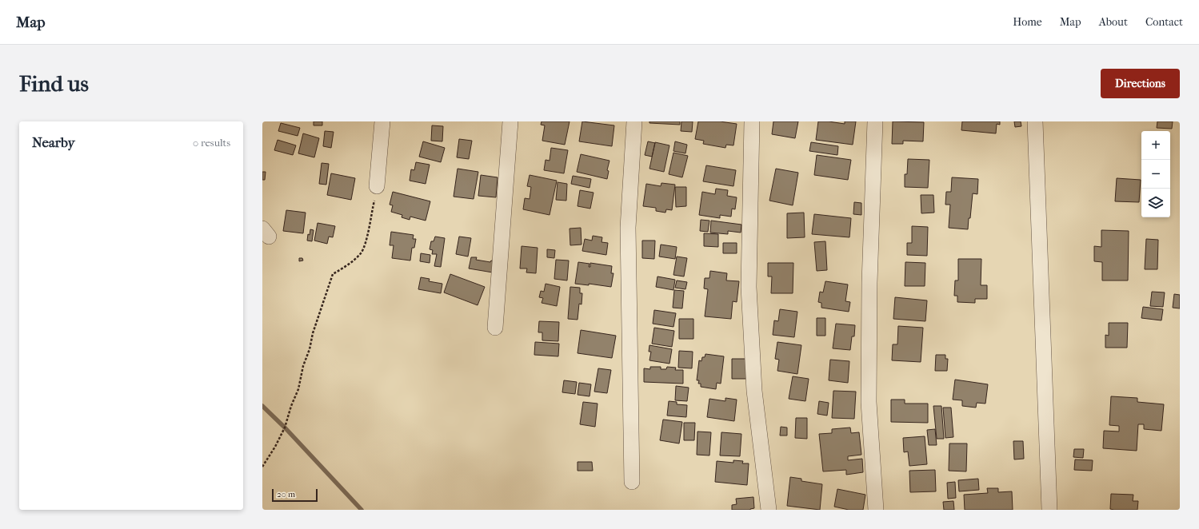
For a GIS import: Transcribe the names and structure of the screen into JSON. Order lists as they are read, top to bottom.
{
  "scale_bar": "20 m",
  "page": {
    "header": "Map",
    "nav": [
      "Home",
      "Map",
      "About",
      "Contact"
    ],
    "buttons": "Directions",
    "title": "Find us",
    "heading": ["Nearby", "0 results"],
    "map_buttons": ["+", "−"],
    "scale": "20 m"
  }
}
